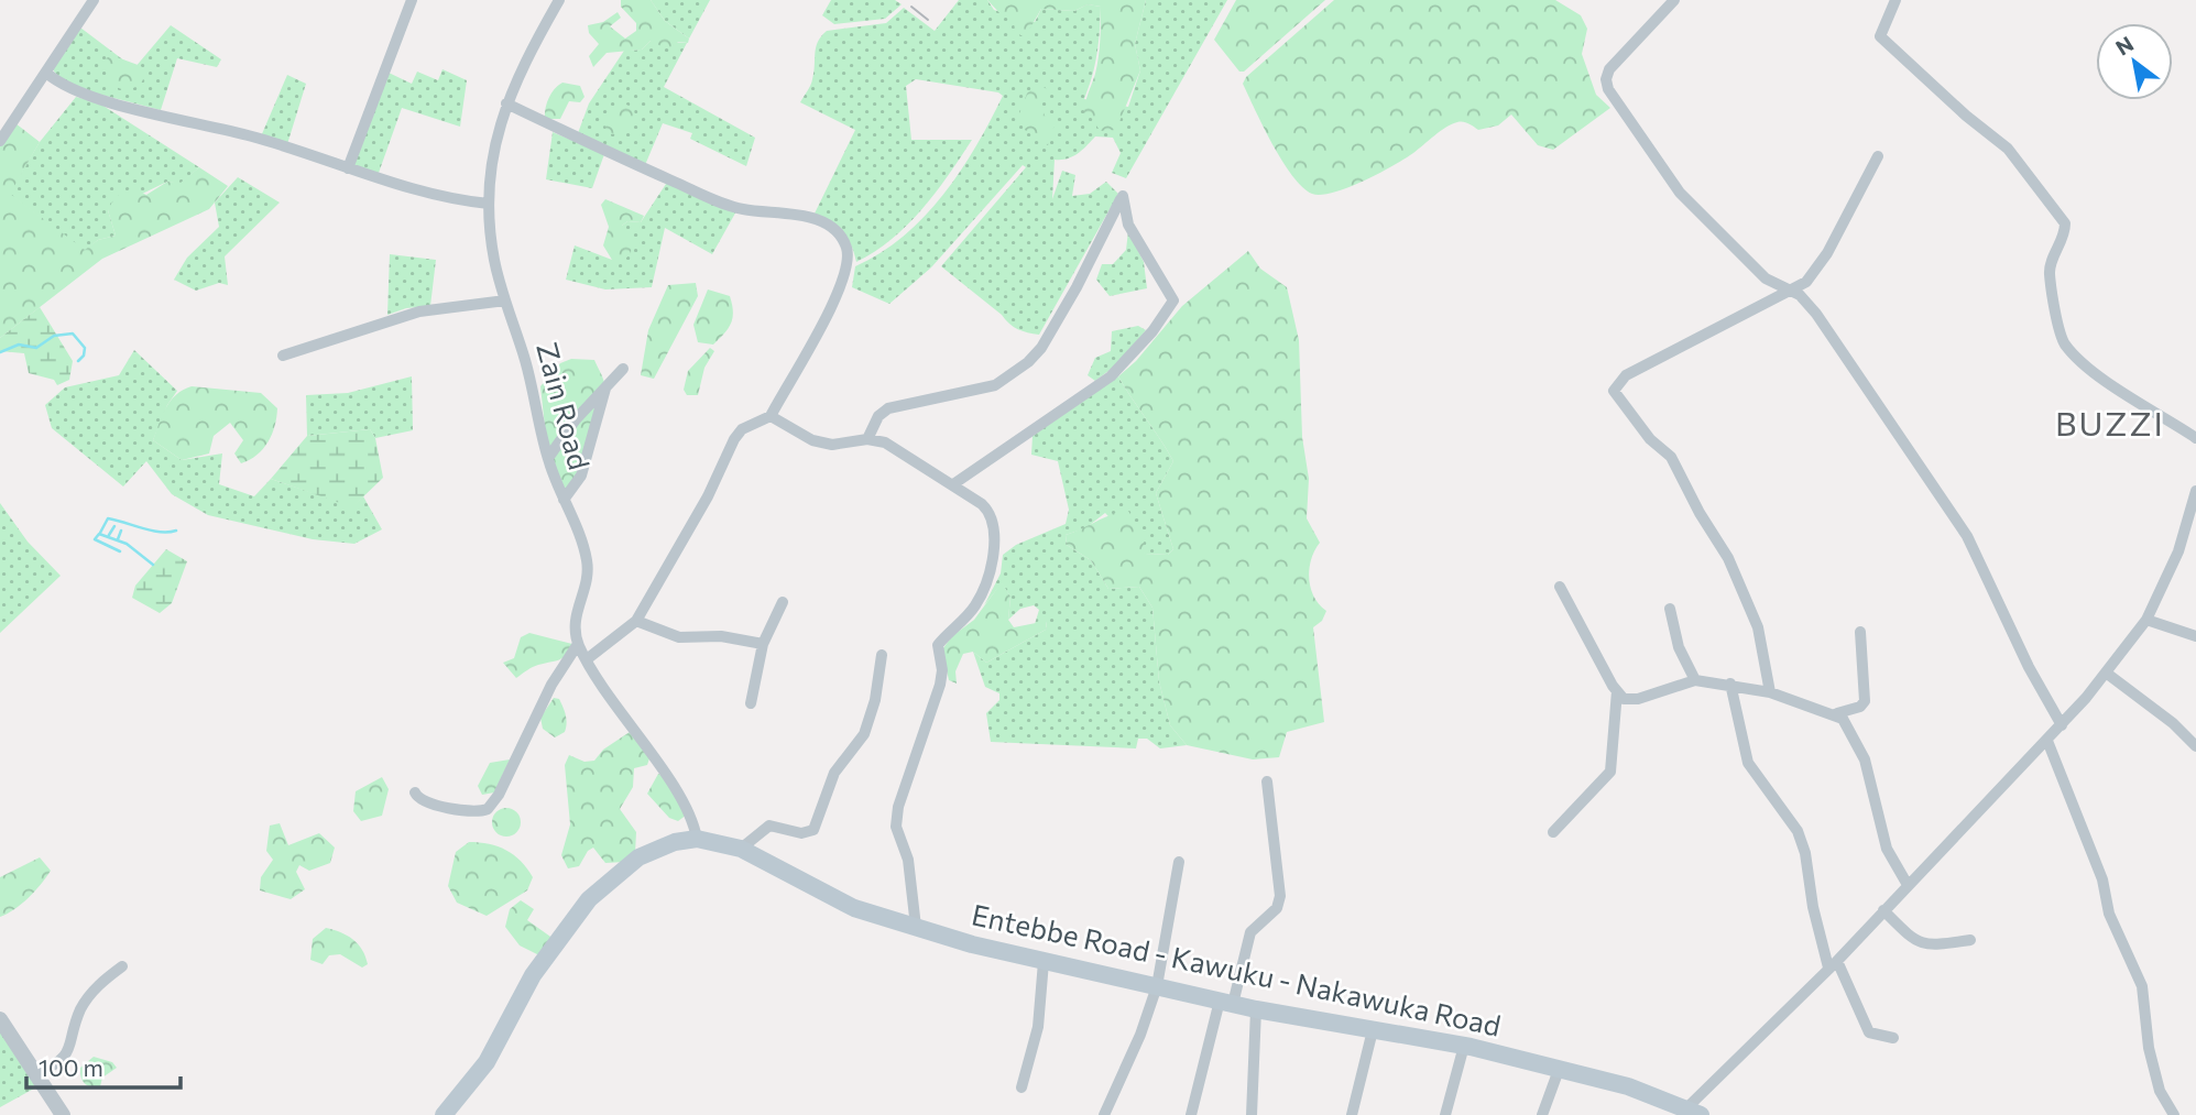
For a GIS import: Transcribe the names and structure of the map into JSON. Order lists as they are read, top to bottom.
{
  "streets": {
    "main road": ["Entebbe Road - Kawuku - Nakawuka Road"],
    "street": ["Zain Road"]
  },
  "districts": ["BUZZI"],
  "scale_bar": "100 m",
  "north": "top left"
}
